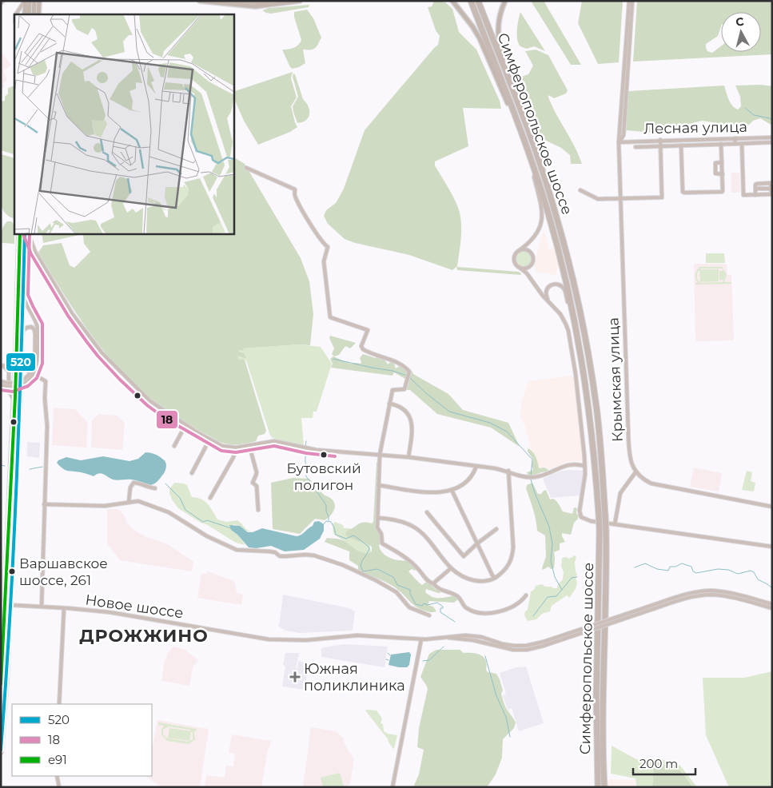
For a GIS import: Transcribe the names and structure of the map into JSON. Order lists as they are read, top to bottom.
{
  "streets": {
    "highway": ["Симферопольское шоссе"],
    "street": ["Лесная улица", "Крымская улица", "Новое шоссе"]
  },
  "crossings": [
    ["Лесная улица", "Крымская улица"]
  ],
  "districts": ["ДРОЖЖИНО"],
  "places": {
    "other": ["Бутовский полигон", "Варшавское шоссе, 261"],
    "health": ["Южная поликлиника"]
  },
  "lines": ["transit line 520", "transit line 18", "transit line е91"],
  "legend": ["520", "18", "е91"],
  "scale_bar": "200 m",
  "north": "top"
}
